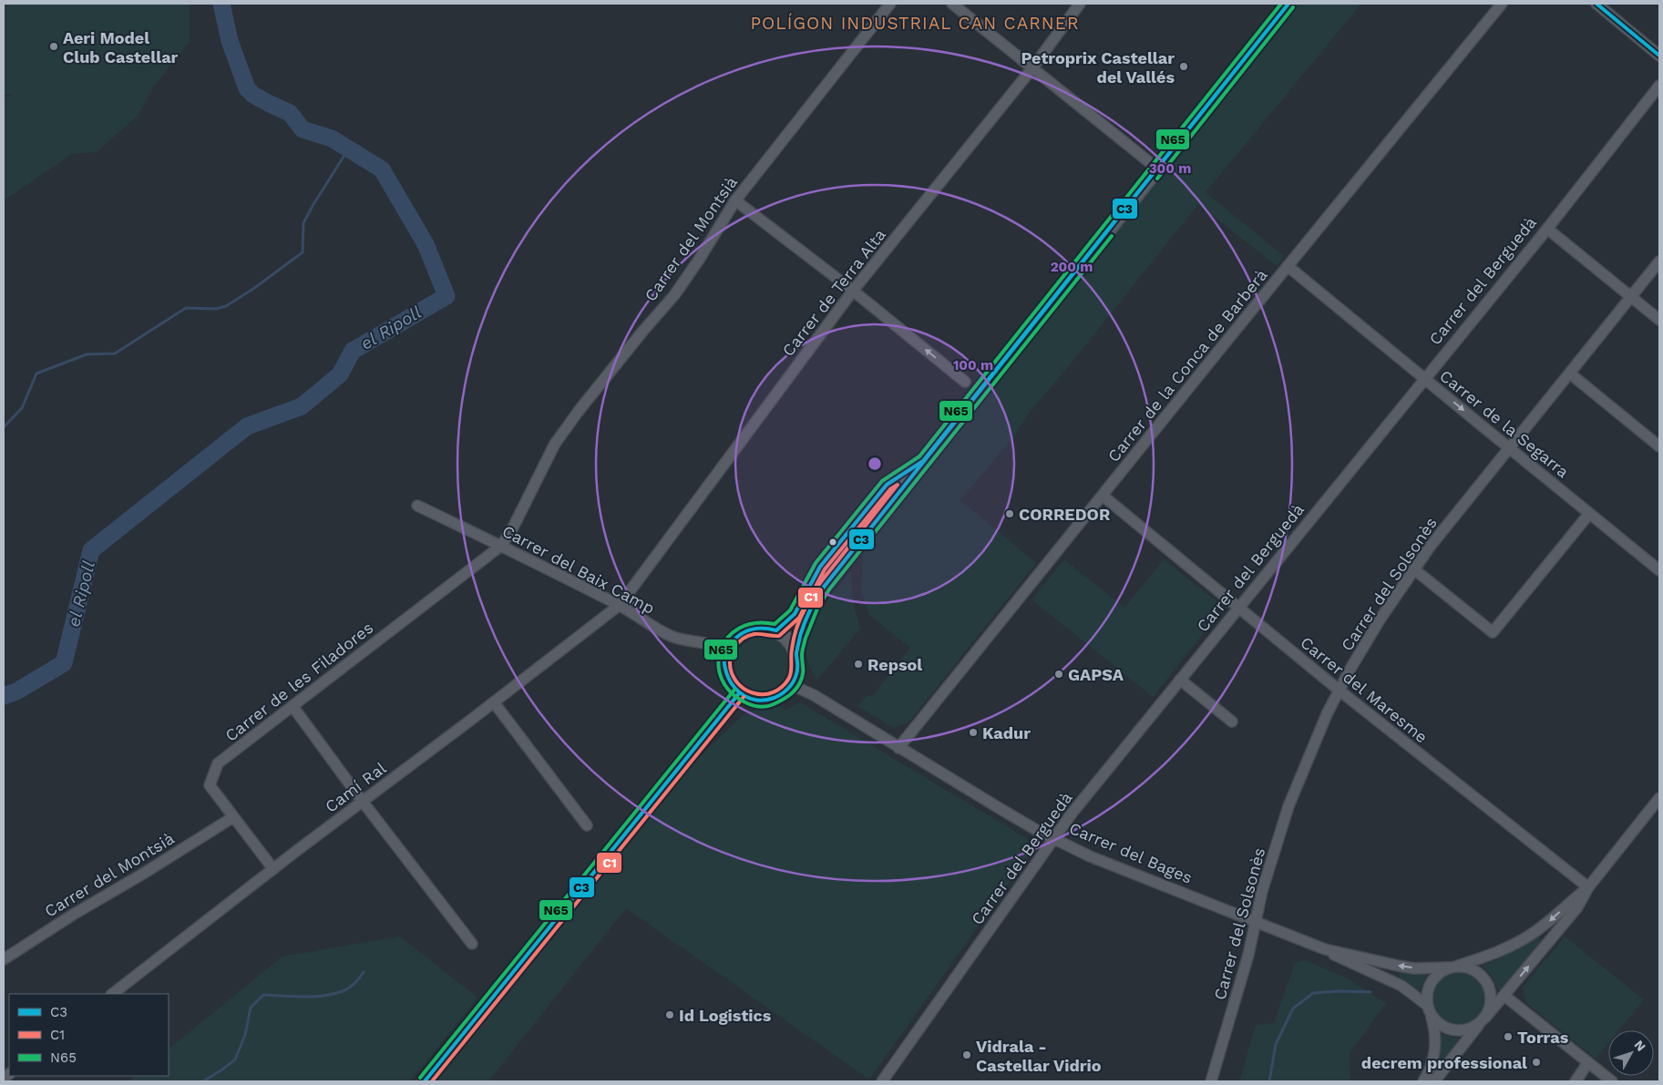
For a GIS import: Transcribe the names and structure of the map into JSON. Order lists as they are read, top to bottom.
{
  "streets": {
    "street": [
      "Carrer del Montsià",
      "Carrer del Berguedà",
      "Carrer de Terra Alta",
      "Carrer de la Conca de Barberà",
      "Carrer de la Segarra",
      "Carrer del Baix Camp",
      "Carrer del Solsonès",
      "Carrer de les Filadores",
      "Carrer del Maresme",
      "Camí Ral",
      "Carrer del Bages"
    ]
  },
  "crossings": [
    ["Carrer del Montsià", "Carrer del Baix Camp"],
    ["Carrer del Montsià", "Carrer de les Filadores"],
    ["Carrer del Berguedà", "Carrer de la Segarra"],
    ["Carrer del Berguedà", "Carrer del Maresme"],
    ["Carrer del Berguedà", "Carrer del Bages"],
    ["Carrer de Terra Alta", "Carrer del Baix Camp"],
    ["Carrer de Terra Alta", "Camí Ral"],
    ["Carrer de la Conca de Barberà", "Carrer de la Segarra"],
    ["Carrer de la Conca de Barberà", "Carrer del Maresme"],
    ["Carrer de la Conca de Barberà", "Carrer del Bages"],
    ["Carrer de la Segarra", "Carrer del Solsonès"],
    ["Carrer del Baix Camp", "Carrer de les Filadores"],
    ["Carrer del Baix Camp", "Camí Ral"],
    ["Carrer del Baix Camp", "Carrer del Bages"],
    ["Carrer del Solsonès", "Carrer del Maresme"],
    ["Carrer del Solsonès", "Carrer del Bages"],
    ["Carrer de les Filadores", "Camí Ral"]
  ],
  "districts": ["POLÍGON INDUSTRIAL CAN CARNER"],
  "water": ["el Ripoll"],
  "places": [
    "Aeri Model Club Castellar",
    "Petroprix Castellar del Vallés",
    "CORREDOR",
    "Repsol",
    "GAPSA",
    "Kadur",
    "Id Logistics",
    "Torras",
    "Vidrala - Castellar Vidrio",
    "decrem professional"
  ],
  "lines": ["transit line C3", "transit line N65", "transit line C1"],
  "legend": ["C3", "C1", "N65"],
  "north": "top right",
  "rings": ["300 m", "200 m", "100 m"]
}
